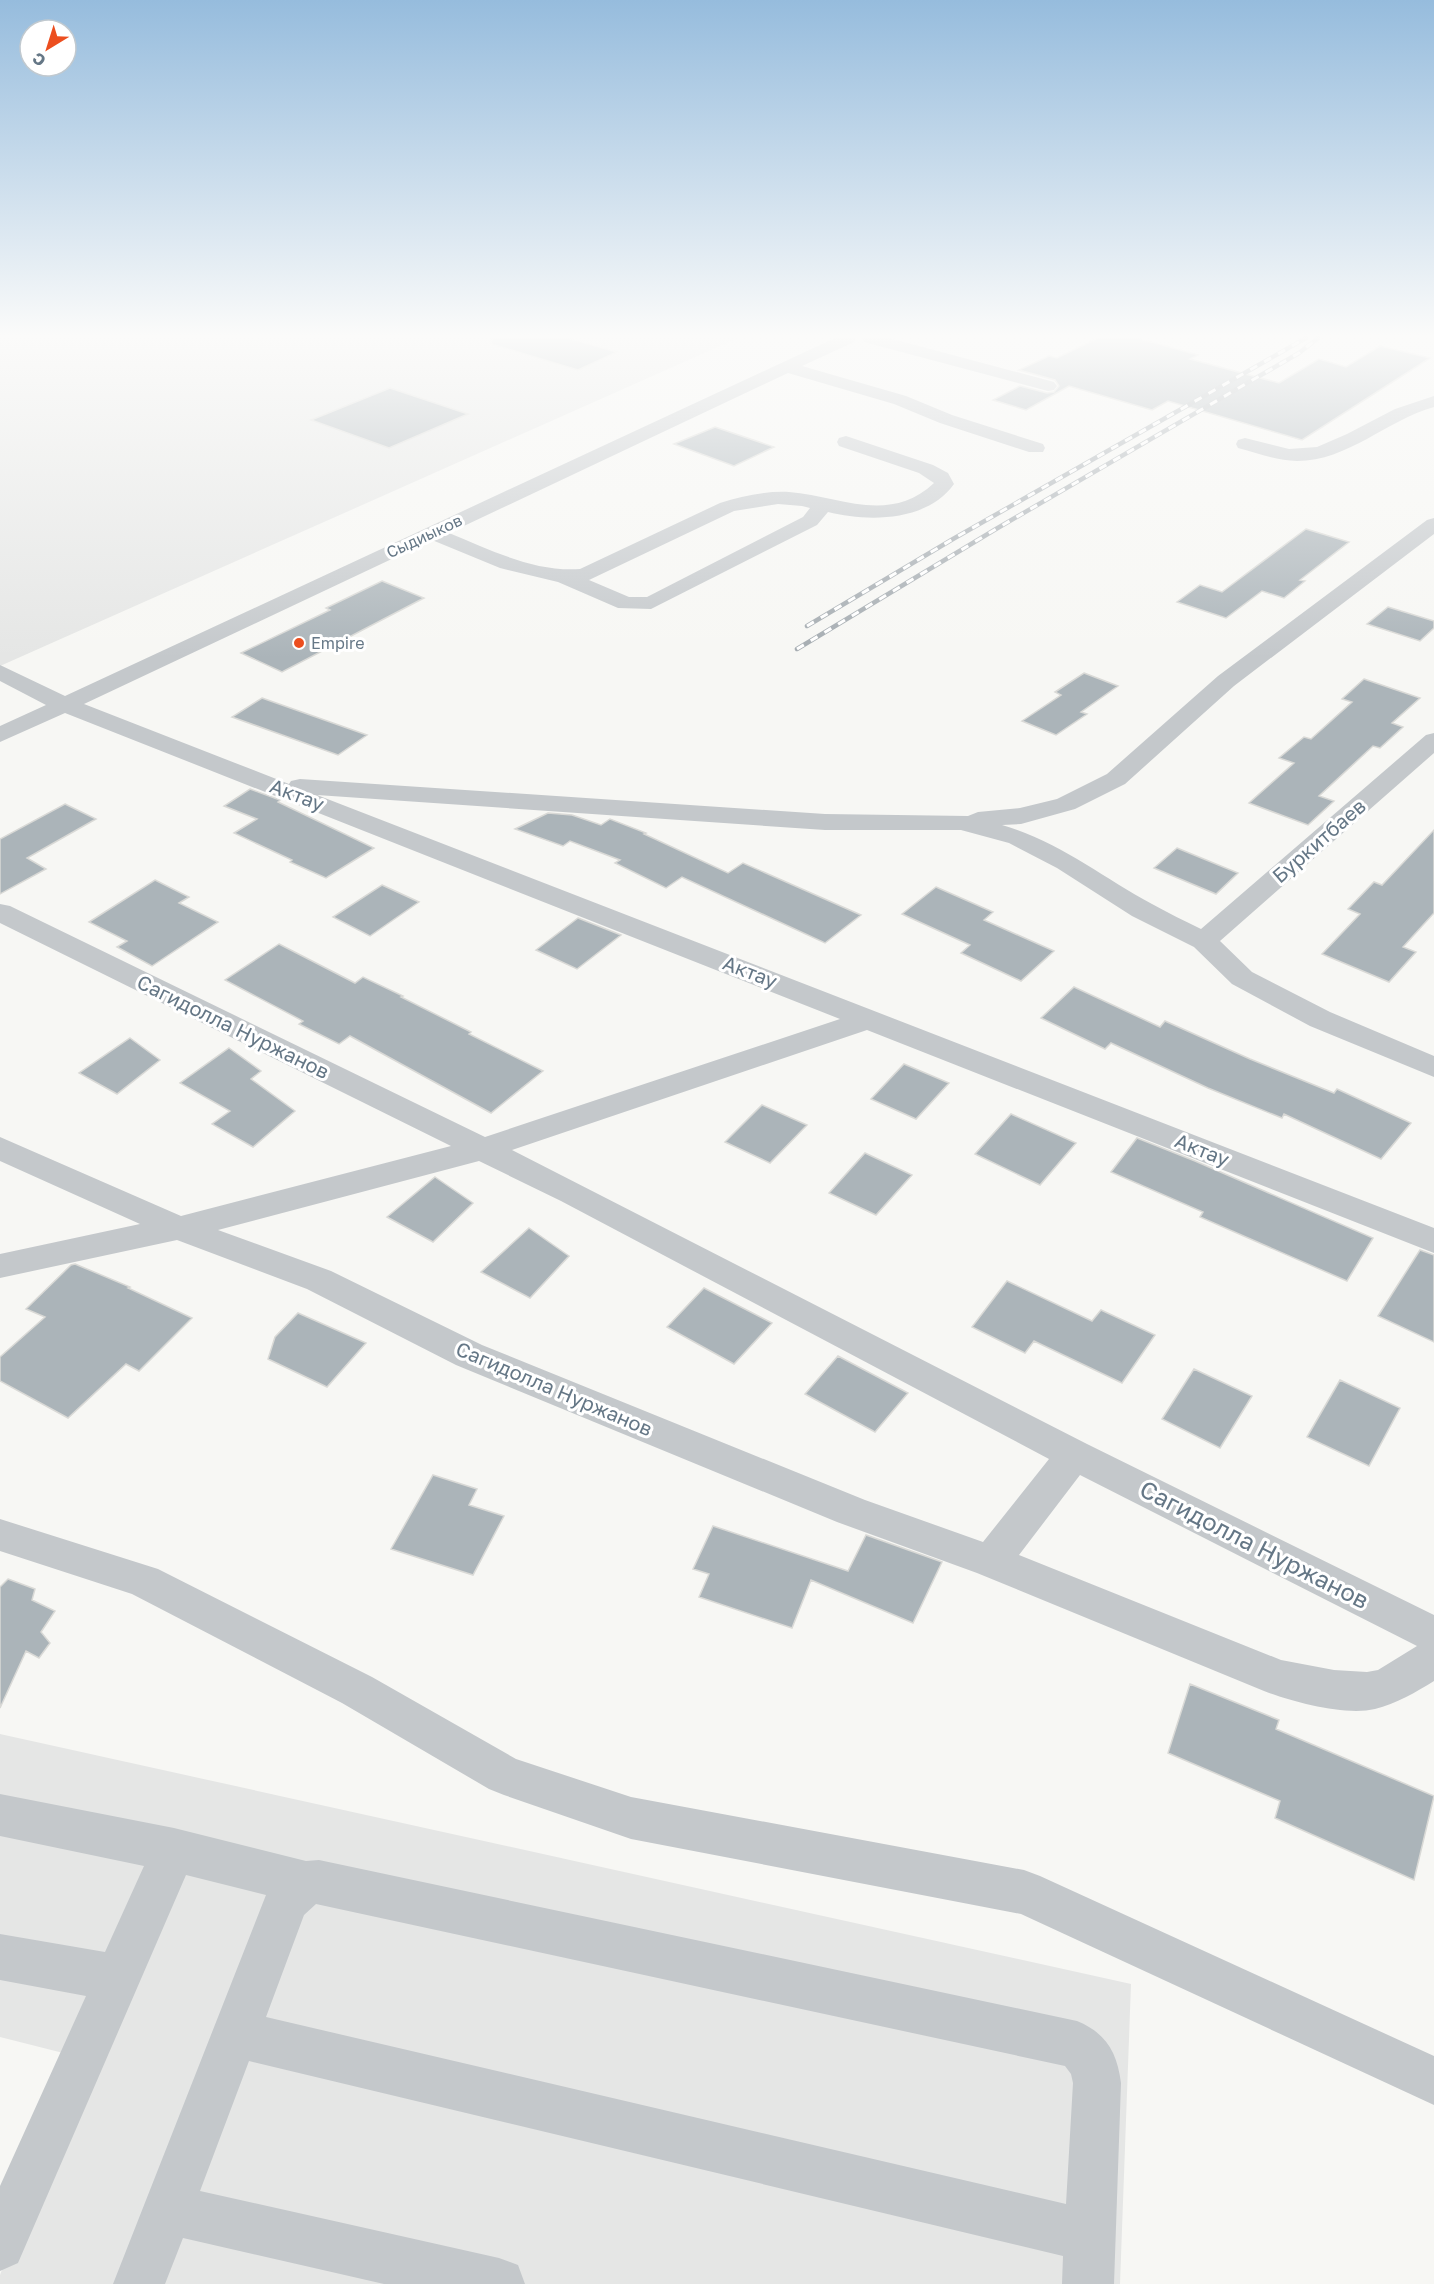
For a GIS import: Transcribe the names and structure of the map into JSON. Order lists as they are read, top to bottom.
{
  "streets": {
    "street": [
      "Сыдиыков",
      "Актау",
      "Буркитбаев",
      "Сагидолла Нуржанов"
    ]
  },
  "crossings": [
    ["Сыдиыков", "Актау"]
  ],
  "places": ["Empire"],
  "north": "bottom left"
}
